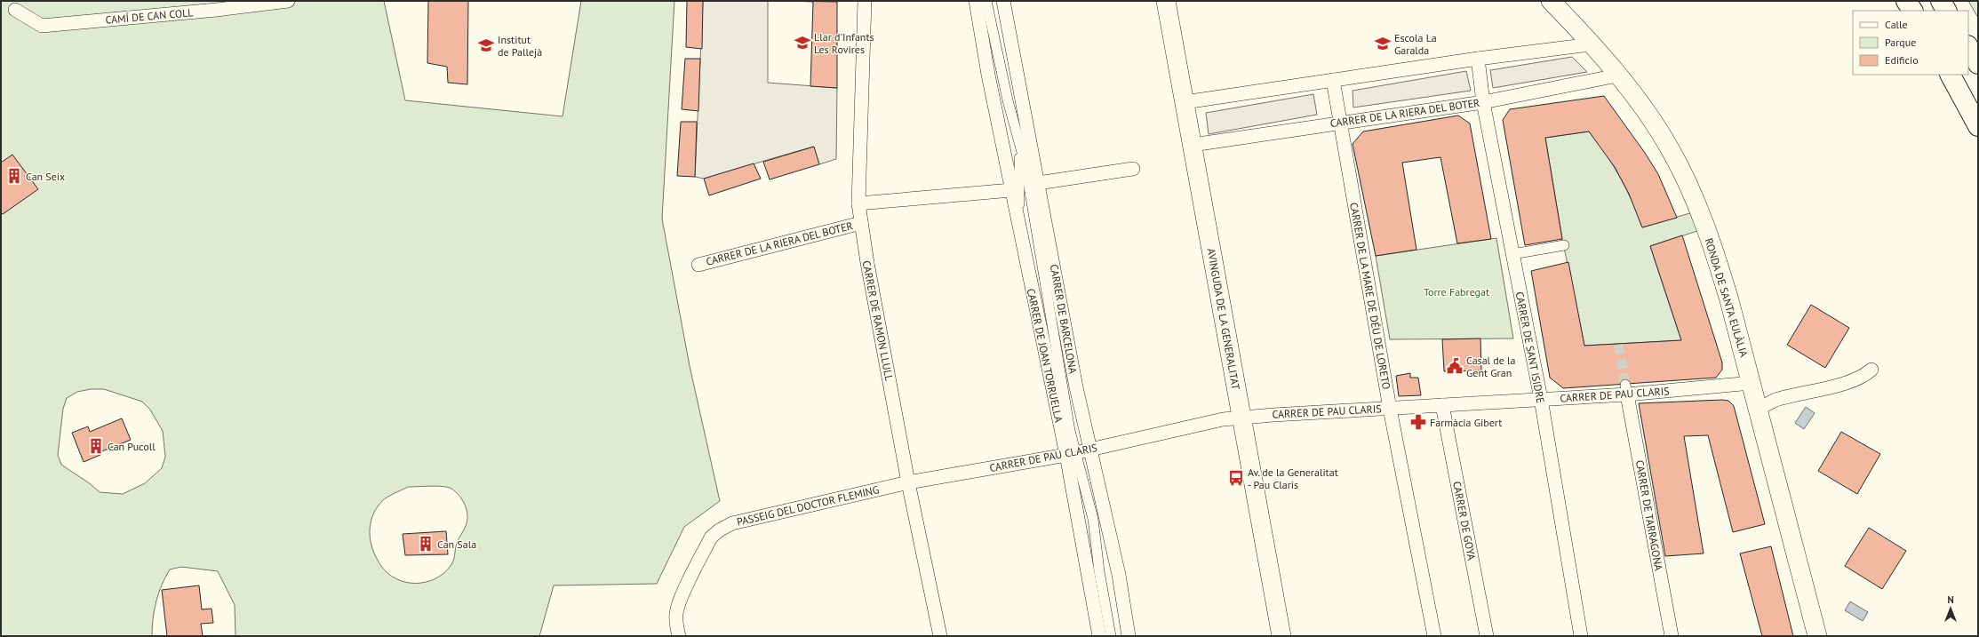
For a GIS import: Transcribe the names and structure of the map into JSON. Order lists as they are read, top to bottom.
{
  "streets": {
    "main road": ["RONDA DE SANTA EULÀLIA", "AVINGUDA DE LA GENERALITAT"],
    "street": [
      "CAMÍ DE CAN COLL",
      "CARRER DE LA RIERA DEL BOTER",
      "CARRER DE LA MARE DE DÉU DE LORETO",
      "CARRER DE BARCELONA",
      "CARRER DE RAMON LLULL",
      "CARRER DE SANT ISIDRE",
      "CARRER DE JOAN TORRUELLA",
      "CARRER DE PAU CLARIS",
      "PASSEIG DEL DOCTOR FLEMING",
      "CARRER DE TARRAGONA",
      "CARRER DE GOYA"
    ]
  },
  "crossings": [
    ["CARRER DE LA RIERA DEL BOTER", "CARRER DE LA MARE DE DÉU DE LORETO"],
    ["CARRER DE LA RIERA DEL BOTER", "RONDA DE SANTA EULÀLIA"],
    ["CARRER DE LA RIERA DEL BOTER", "AVINGUDA DE LA GENERALITAT"],
    ["CARRER DE LA RIERA DEL BOTER", "CARRER DE RAMON LLULL"],
    ["CARRER DE LA RIERA DEL BOTER", "CARRER DE SANT ISIDRE"],
    ["CARRER DE LA MARE DE DÉU DE LORETO", "CARRER DE PAU CLARIS"],
    ["RONDA DE SANTA EULÀLIA", "CARRER DE PAU CLARIS"],
    ["CARRER DE BARCELONA", "CARRER DE PAU CLARIS"],
    ["AVINGUDA DE LA GENERALITAT", "CARRER DE PAU CLARIS"],
    ["CARRER DE RAMON LLULL", "CARRER DE PAU CLARIS"],
    ["CARRER DE RAMON LLULL", "PASSEIG DEL DOCTOR FLEMING"],
    ["CARRER DE SANT ISIDRE", "CARRER DE PAU CLARIS"],
    ["CARRER DE JOAN TORRUELLA", "CARRER DE PAU CLARIS"],
    ["CARRER DE PAU CLARIS", "PASSEIG DEL DOCTOR FLEMING"],
    ["CARRER DE PAU CLARIS", "CARRER DE TARRAGONA"],
    ["CARRER DE PAU CLARIS", "CARRER DE GOYA"]
  ],
  "parks": ["Torre Fabregat"],
  "places": {
    "school or university": ["Llar d'Infants Les Rovires", "Escola La Garalda", "Institut de Pallejà"],
    "building": ["Can Seix", "Can Pucoll", "Can Sala"],
    "public building": ["Casal de la Gent Gran"],
    "pharmacy": ["Farmàcia Gibert"],
    "bus stop": ["Av. de la Generalitat - Pau Claris"]
  },
  "legend": ["Calle", "Parque", "Edificio"],
  "north": "top"
}
